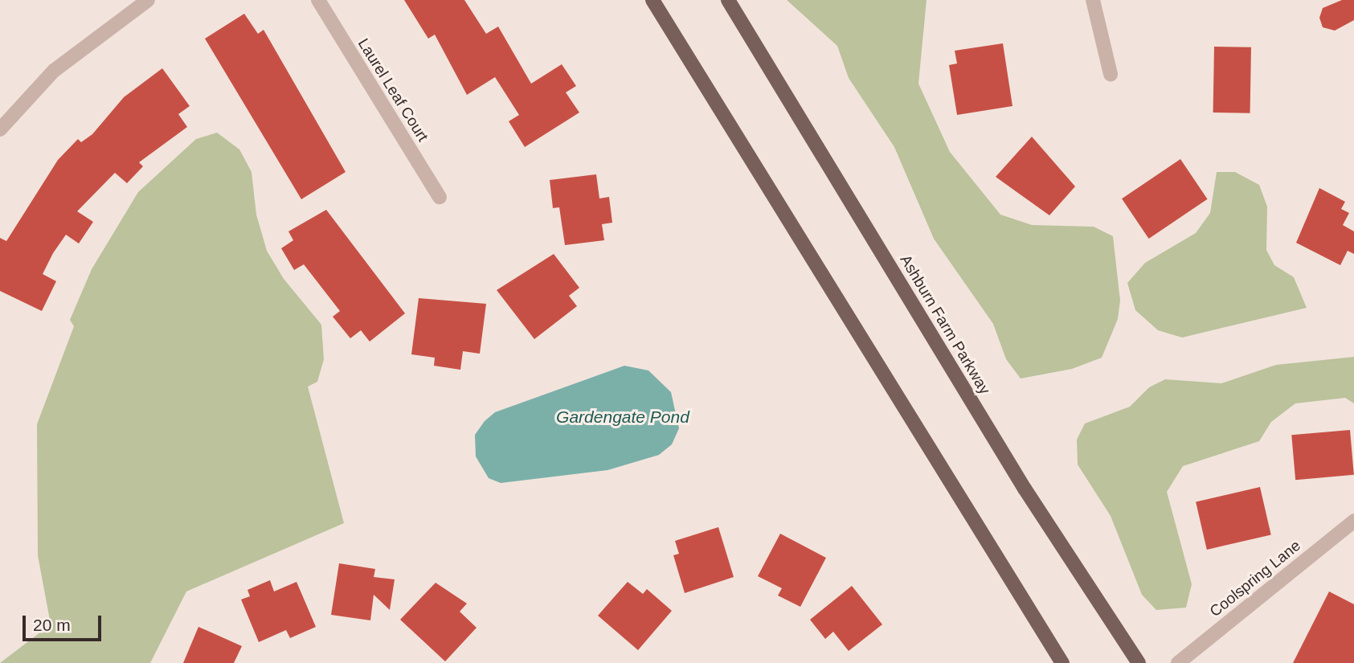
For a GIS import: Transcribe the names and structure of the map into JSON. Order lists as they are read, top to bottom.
{
  "streets": {
    "main road": ["Ashburn Farm Parkway"],
    "street": ["Laurel Leaf Court", "Coolspring Lane"]
  },
  "water": ["Gardengate Pond"],
  "scale_bar": "20 m"
}
